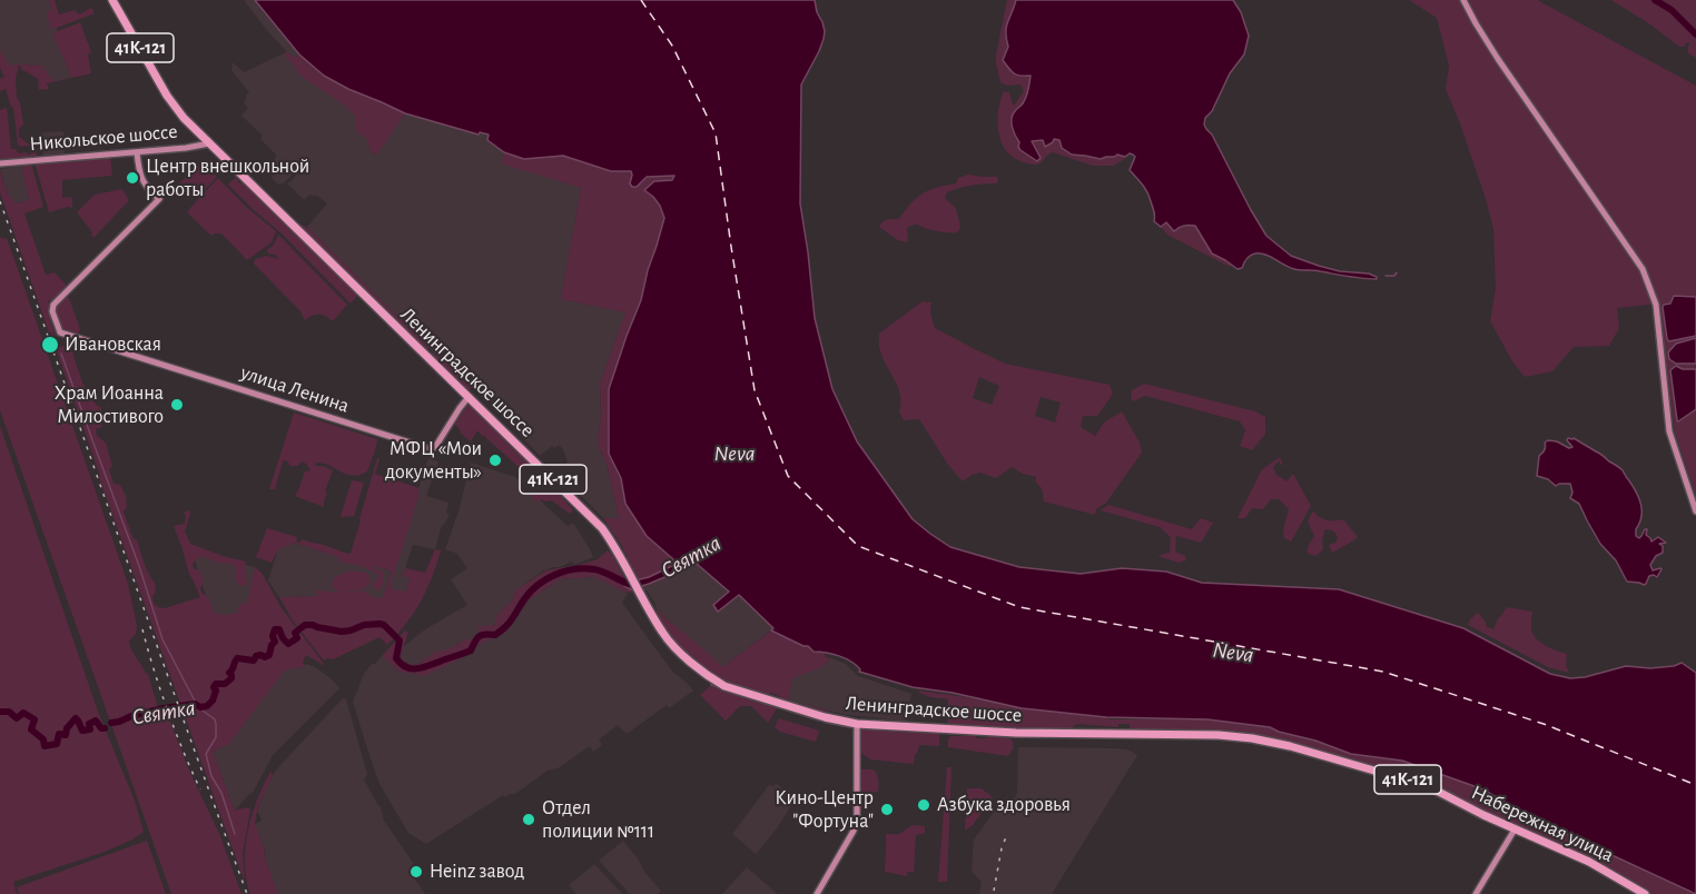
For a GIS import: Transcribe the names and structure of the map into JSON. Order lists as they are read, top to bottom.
{
  "streets": {
    "main road": ["41К-121", "Ленинградское шоссе", "Набережная улица"],
    "street": ["Никольское шоссе", "улица Ленина"]
  },
  "crossings": [
    ["Никольское шоссе", "Ленинградское шоссе"],
    ["Никольское шоссе", "улица Ленина"],
    ["Ленинградское шоссе", "улица Ленина"],
    ["Ленинградское шоссе", "Набережная улица"]
  ],
  "water": ["Neva", "Святка"],
  "places": [
    "Центр внешкольной работы",
    "Ивановская",
    "Храм Иоанна Милостивого",
    "МФЦ «Мои документы»",
    "Азбука здоровья",
    "Кино-Центр \"Фортуна\"",
    "Отдел полиции №111",
    "Heinz завод"
  ]
}
